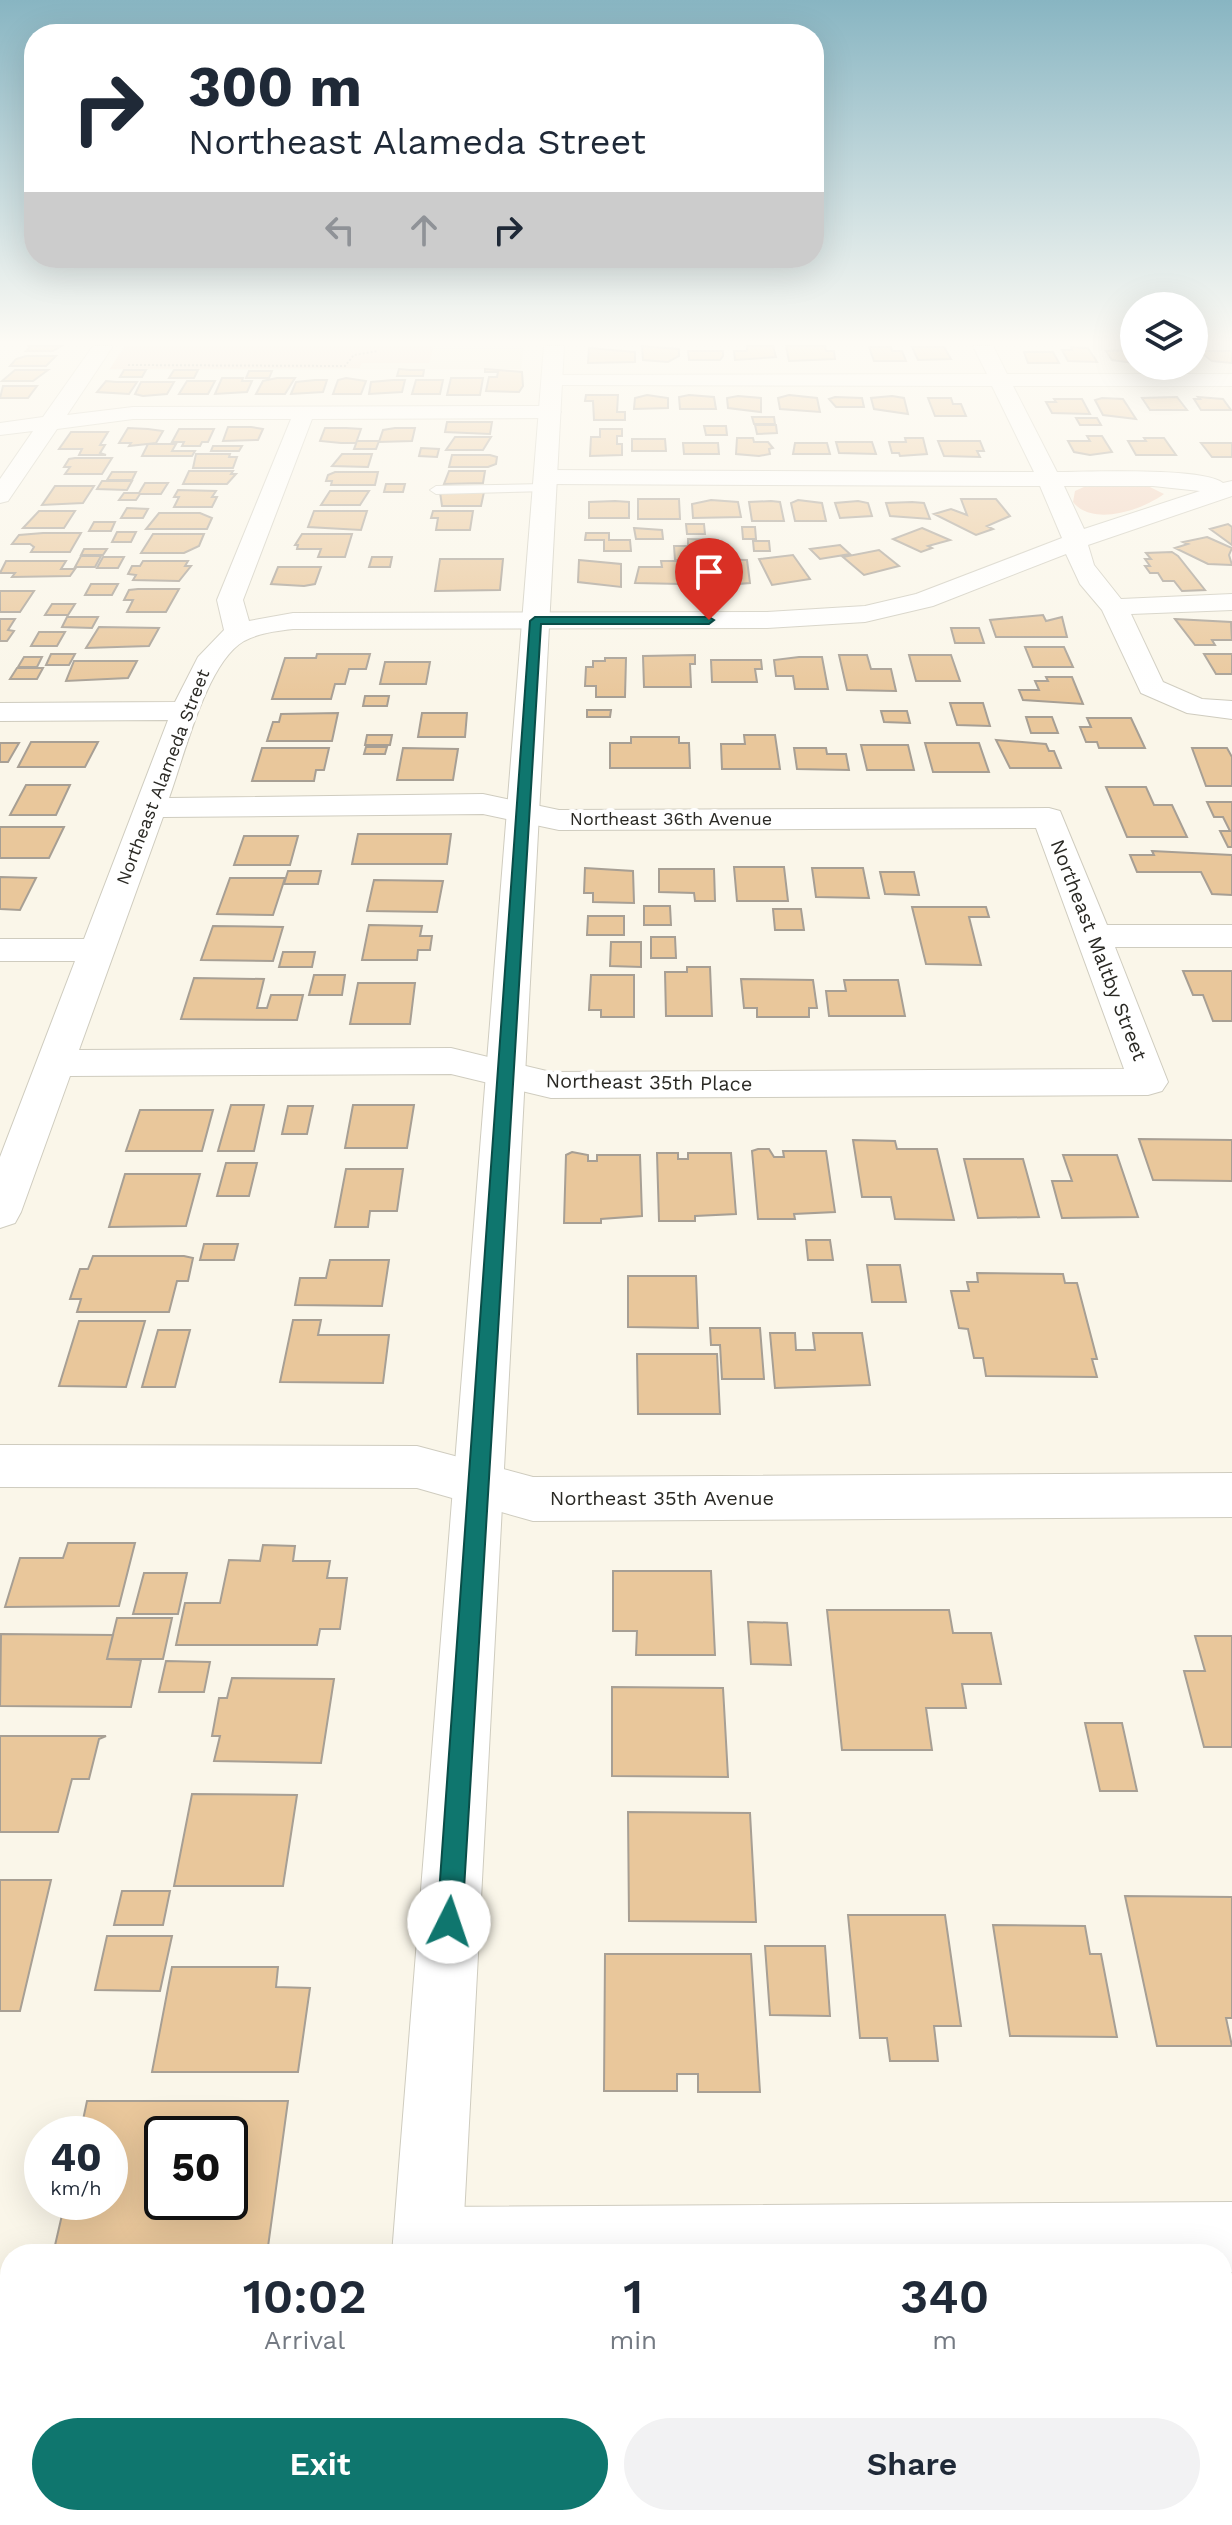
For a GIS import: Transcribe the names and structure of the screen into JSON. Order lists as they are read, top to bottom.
{
  "streets": {
    "street": [
      "Northeast Alameda Street",
      "Northeast 36th Avenue",
      "Northeast Maltby Street",
      "Northeast 35th Place",
      "Northeast 35th Avenue"
    ]
  },
  "crossings": [
    ["Northeast Alameda Street", "Northeast 36th Avenue"],
    ["Northeast Alameda Street", "Northeast 35th Place"],
    ["Northeast 36th Avenue", "Northeast Maltby Street"],
    ["Northeast Maltby Street", "Northeast 35th Place"]
  ],
  "page": {
    "turn": ["300 m", "Northeast Alameda Street"],
    "speed": "40 km/h",
    "limit": "50",
    "eta": [
      "10:02",
      "Arrival",
      "1",
      "min",
      "340",
      "m"
    ],
    "buttons": ["Exit", "Share"]
  }
}
